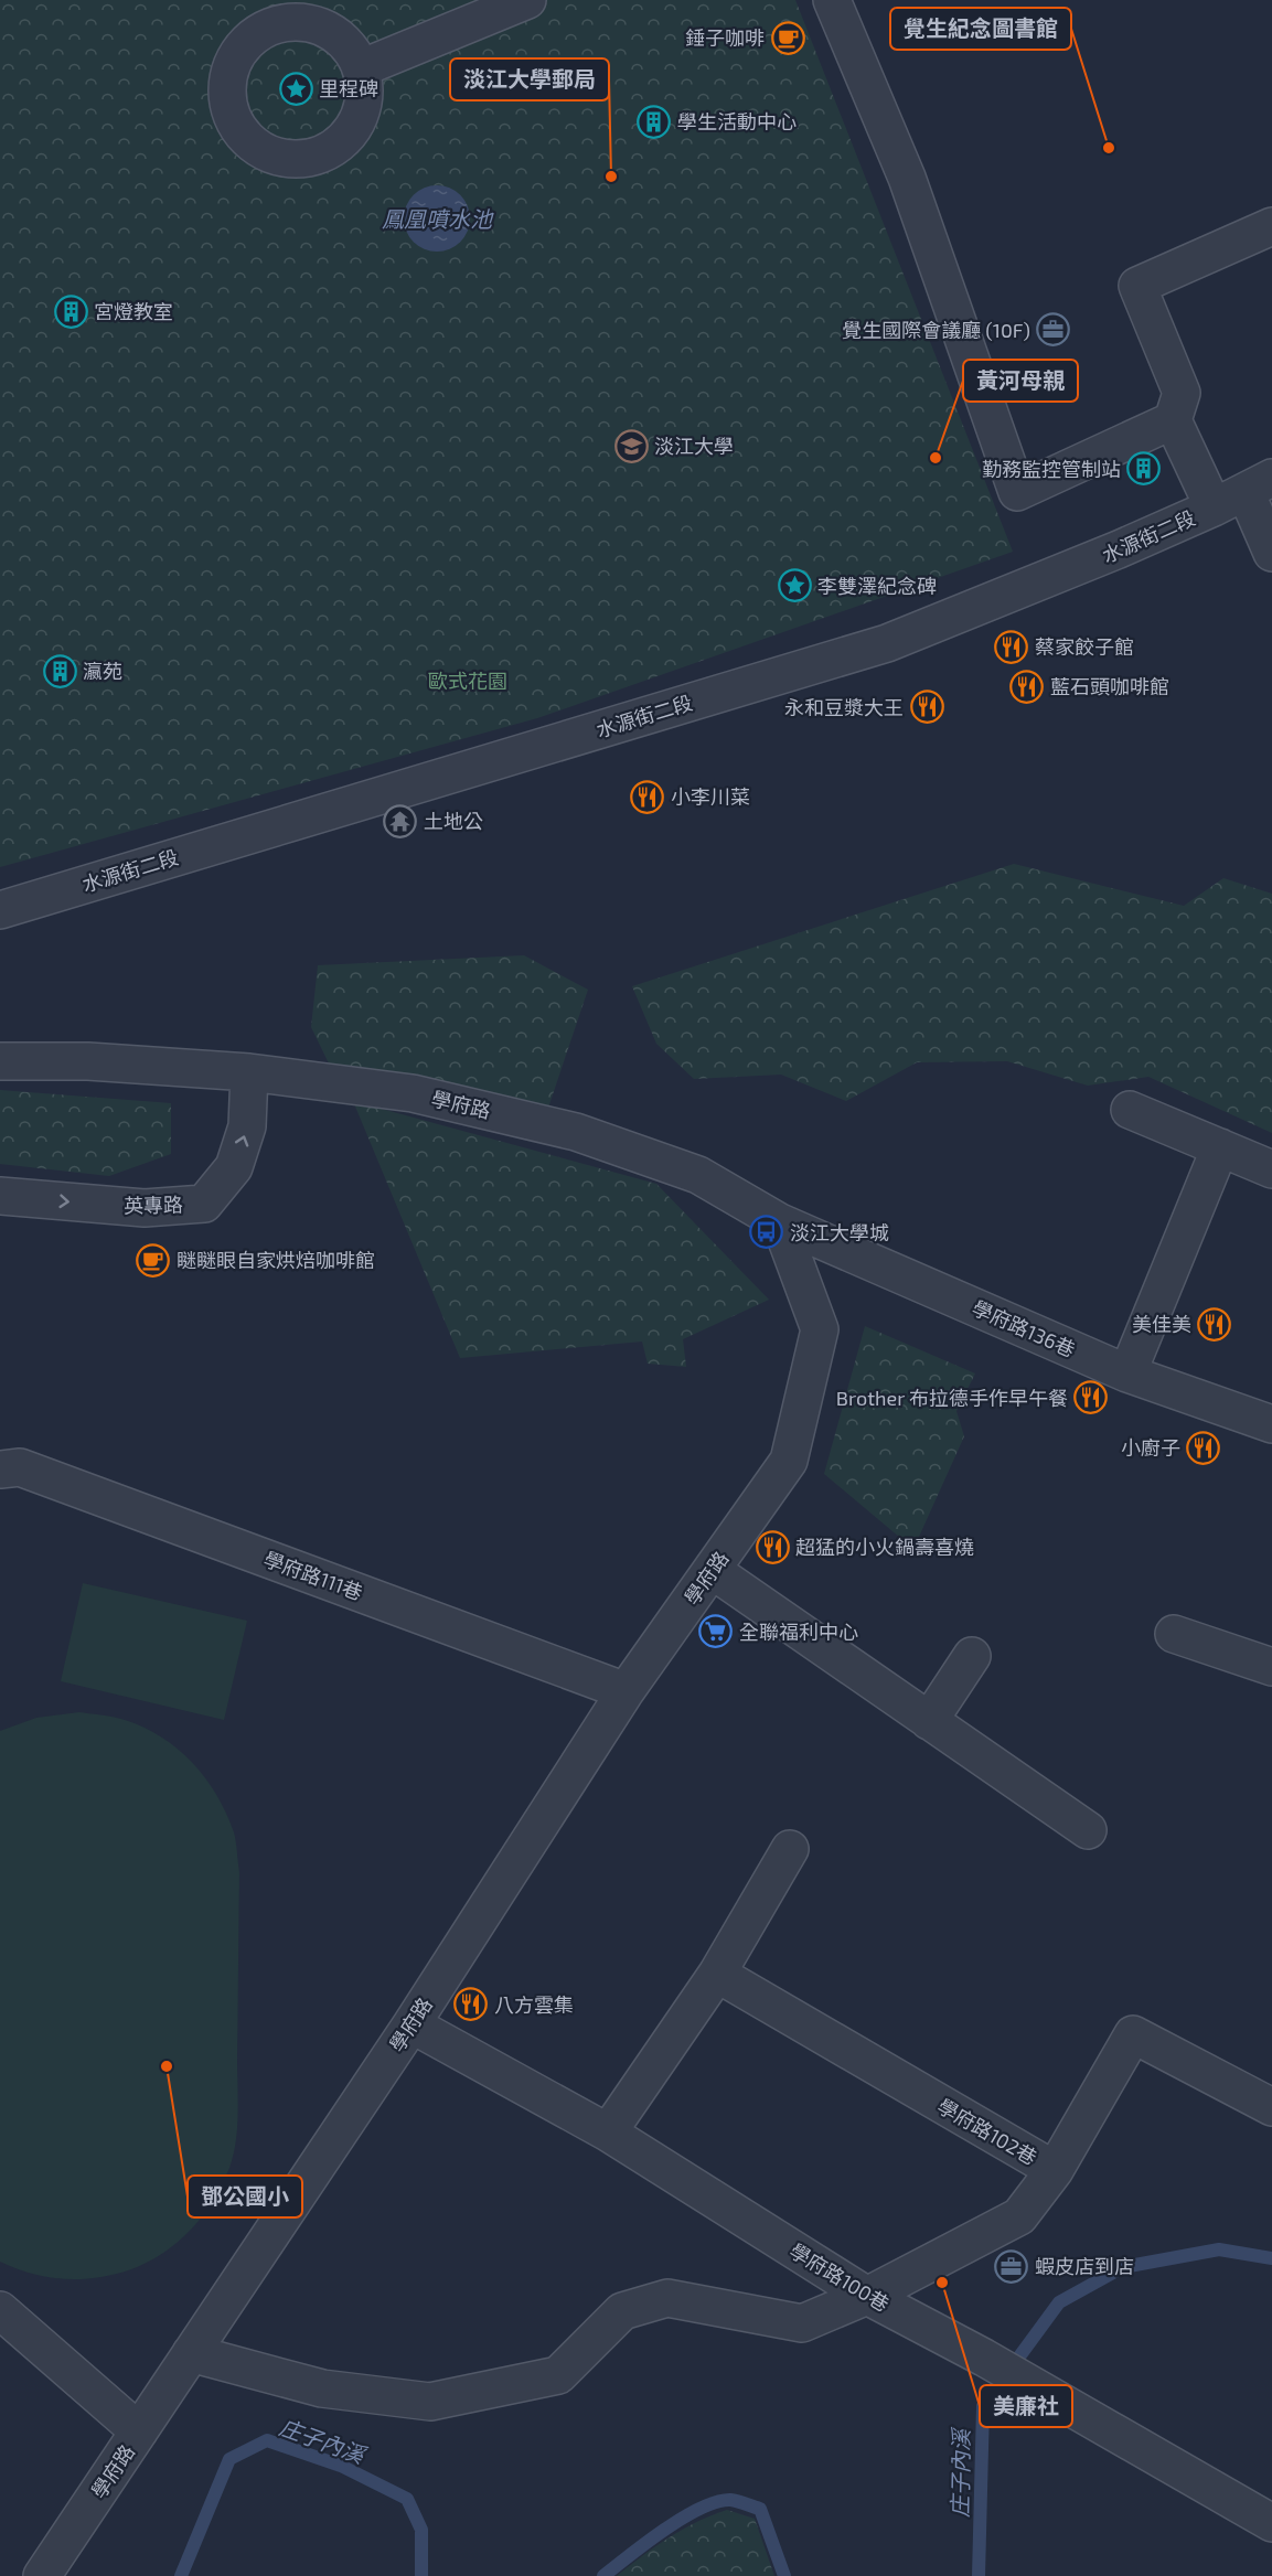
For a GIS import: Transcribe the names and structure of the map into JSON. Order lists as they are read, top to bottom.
{
  "streets": {
    "street": [
      "水源街二段",
      "學府路",
      "英專路",
      "學府路136巷",
      "學府路111巷",
      "學府路102巷",
      "學府路100巷"
    ]
  },
  "crossings": [
    ["學府路", "英專路"],
    ["學府路", "學府路136巷"],
    ["學府路", "學府路111巷"],
    ["學府路", "學府路100巷"]
  ],
  "water": ["鳳凰噴水池", "庄子內溪"],
  "parks": ["歐式花園"],
  "places": {
    "cafe": ["錘子咖啡", "瞇瞇眼自家烘焙咖啡館"],
    "place": ["里程碑", "李雙澤紀念碑"],
    "building": [
      "學生活動中心",
      "宮燈教室",
      "勤務監控管制站",
      "瀛苑"
    ],
    "other": [
      "覺生紀念圖書館",
      "淡江大學郵局",
      "黃河母親",
      "鄧公國小",
      "美廉社"
    ],
    "office": ["覺生國際會議廳 (10F)", "蝦皮店到店"],
    "school or university": ["淡江大學"],
    "restaurant": [
      "蔡家餃子館",
      "藍石頭咖啡館",
      "永和豆漿大王",
      "小李川菜",
      "美佳美",
      "Brother 布拉德手作早午餐",
      "小廚子",
      "超猛的小火鍋壽喜燒",
      "八方雲集"
    ],
    "temple": ["土地公"],
    "bus stop": ["淡江大學城"],
    "supermarket": ["全聯福利中心"]
  }
}
